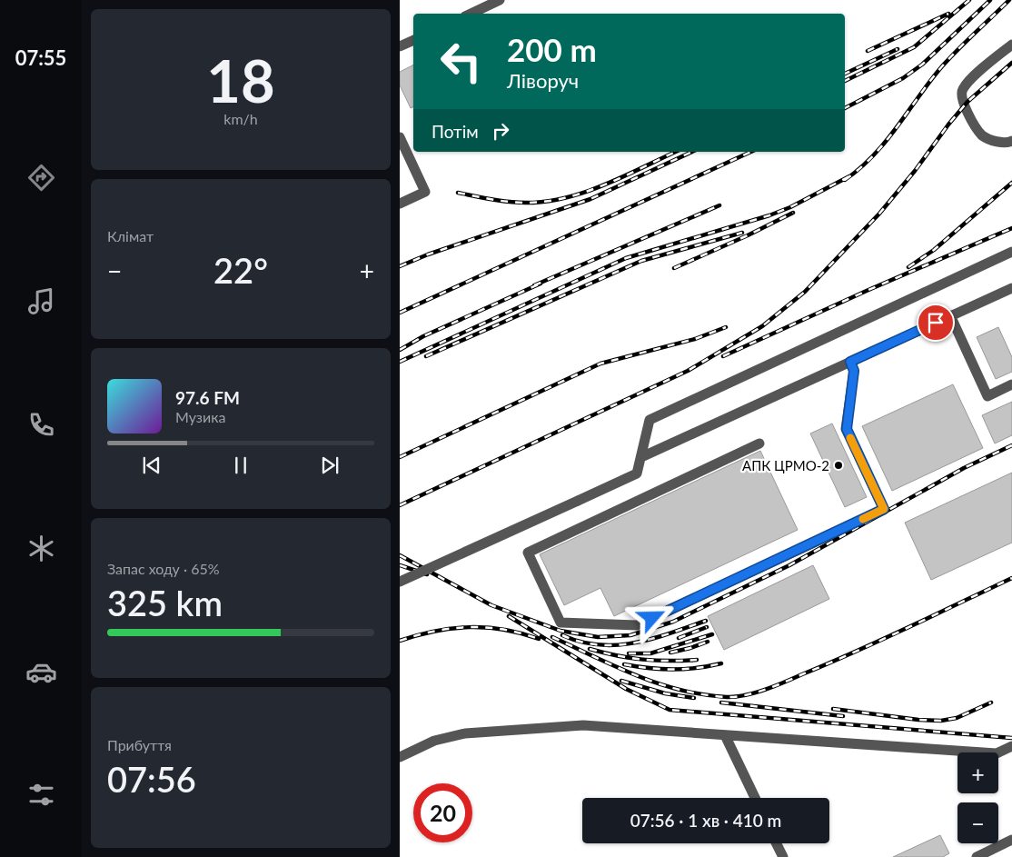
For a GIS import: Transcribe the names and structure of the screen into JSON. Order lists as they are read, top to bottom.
{
  "places": ["АПК ЦРМО-2"],
  "page": {
    "tabs": "07:55",
    "tile": [
      ["18", "km/h"],
      "Клімат",
      ["Запас ходу · 65%", "325 km"],
      ["Прибуття", "07:56"]
    ],
    "turn": ["200 m", "Ліворуч"],
    "then": "Потім",
    "heat": ["−", "22°", "+"],
    "song": ["97.6 FM", "Музика"],
    "map_buttons": ["+", "−"],
    "limit": "20",
    "trip": "07:56 · 1 хв · 410 m"
  }
}
